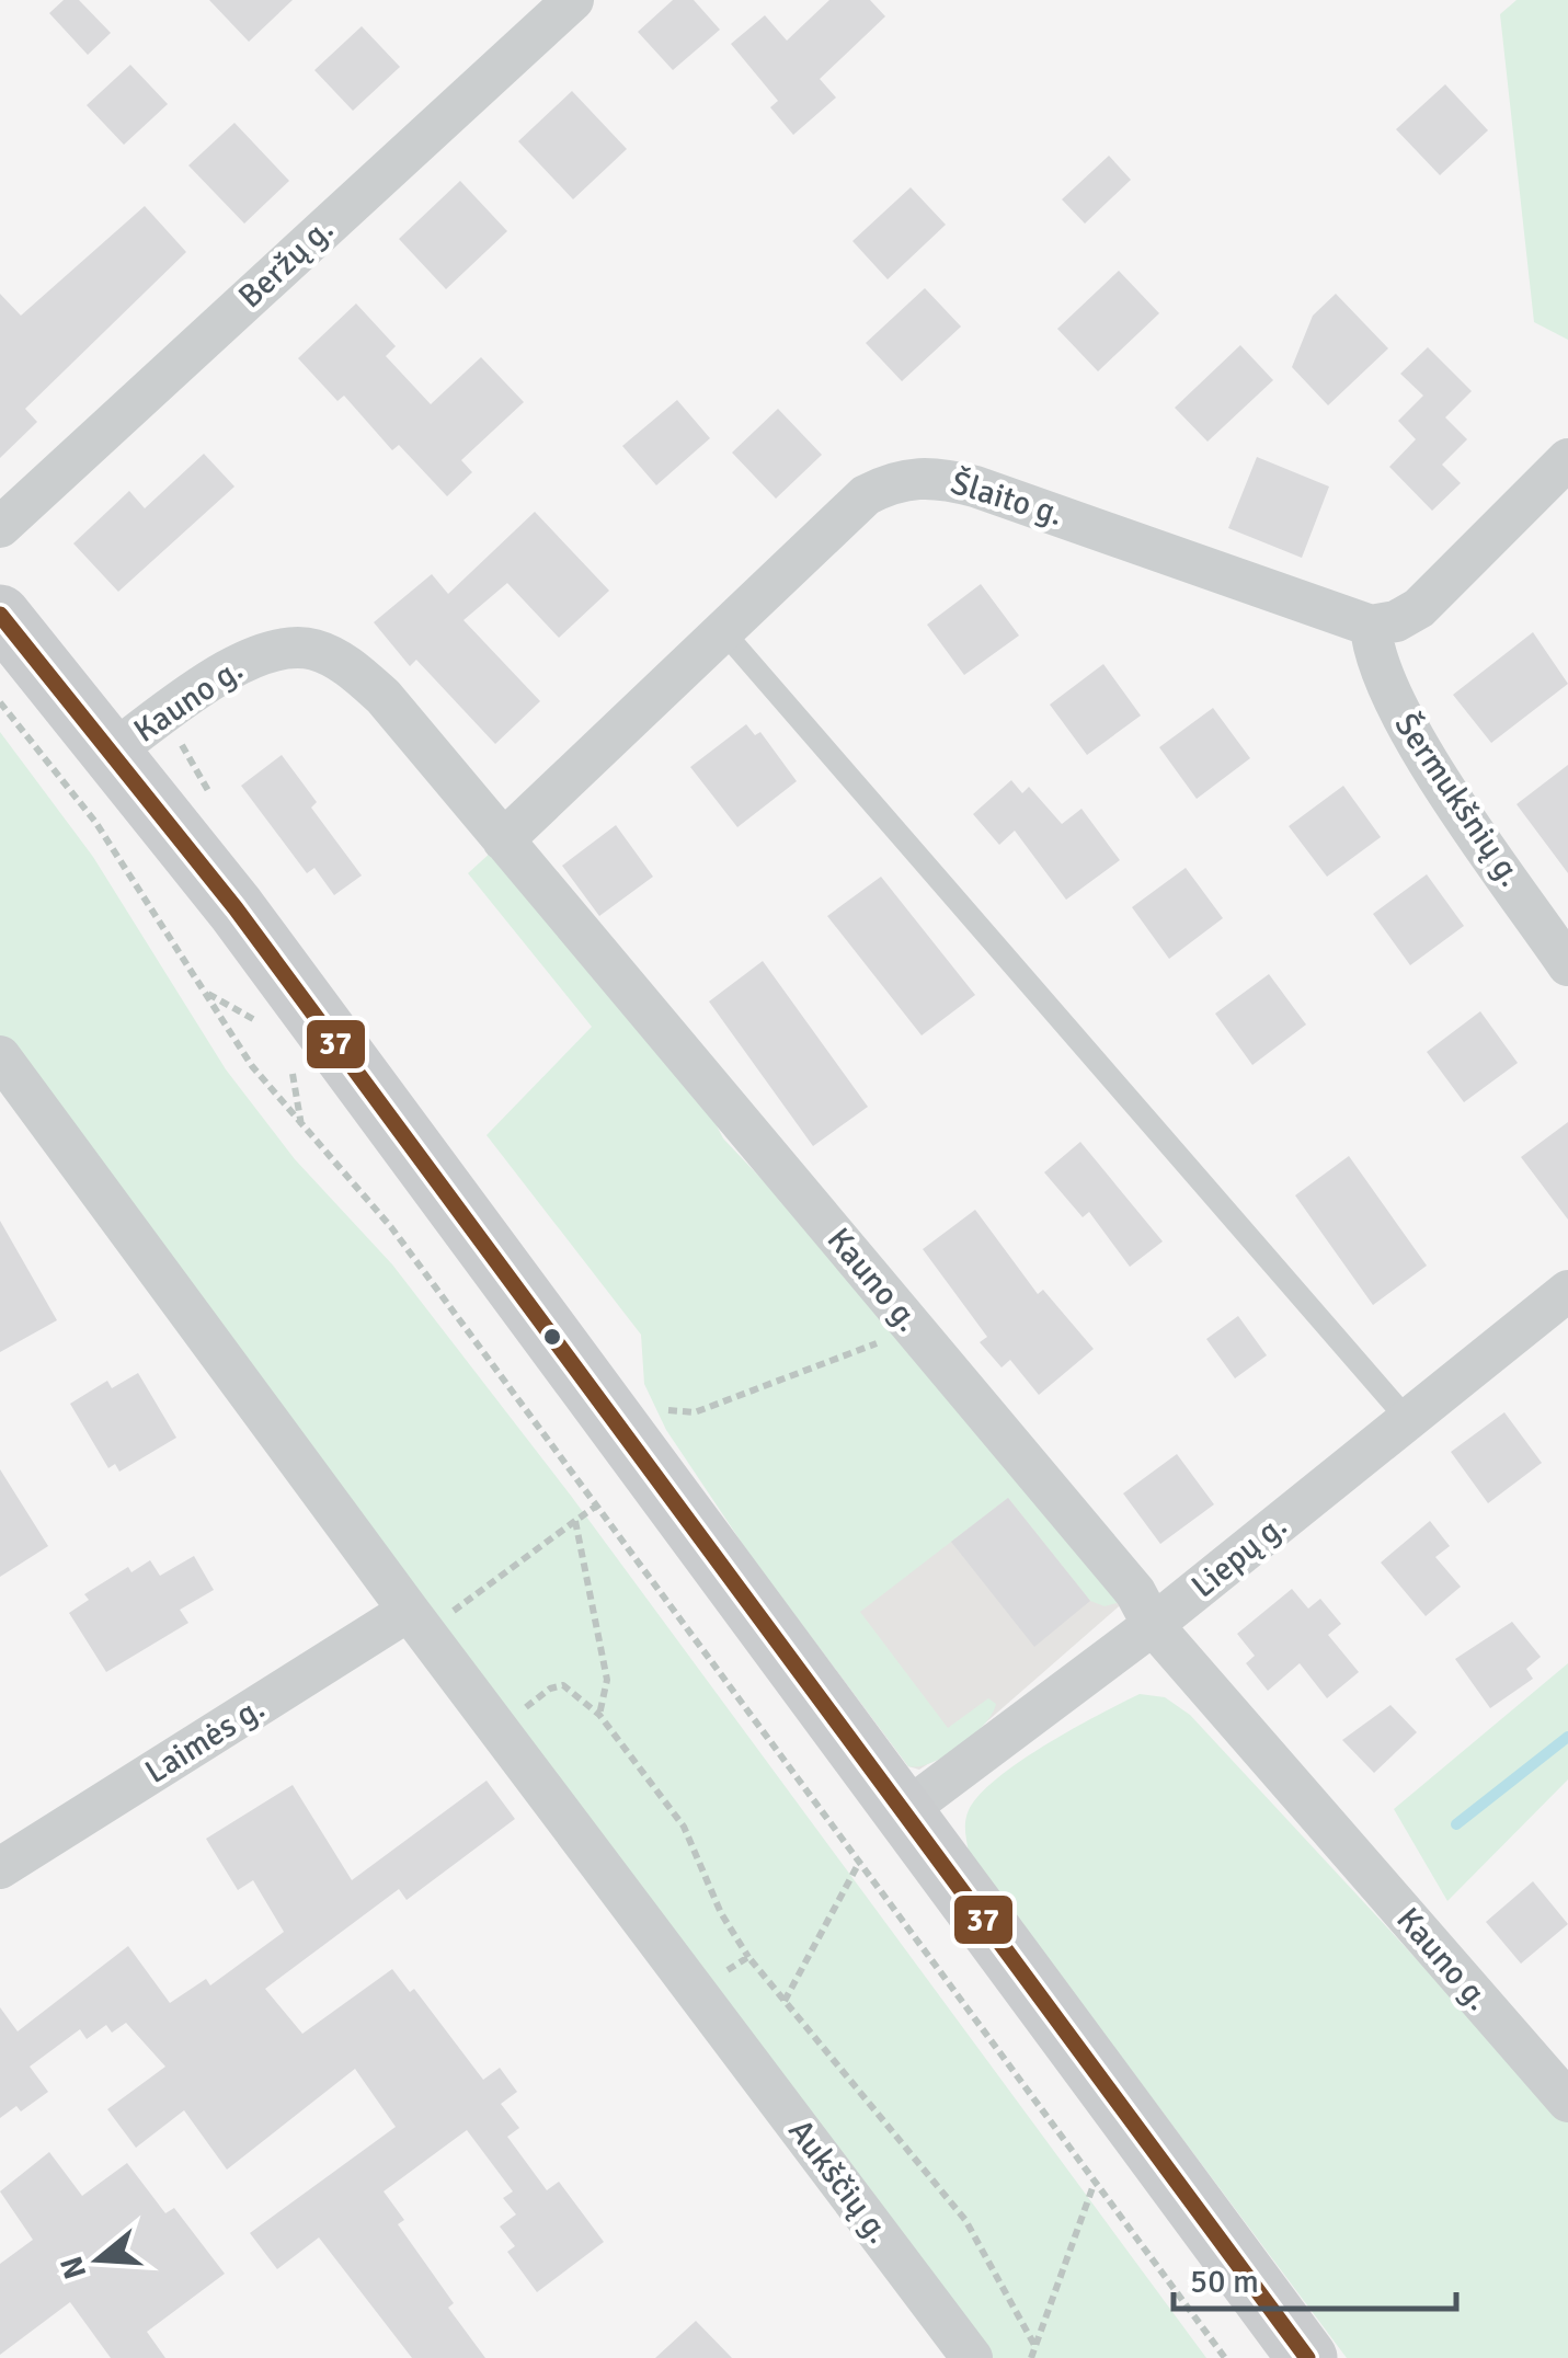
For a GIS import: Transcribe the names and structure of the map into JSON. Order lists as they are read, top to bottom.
{
  "streets": {
    "street": [
      "Beržų g.",
      "Šlaito g.",
      "Kauno g.",
      "Šermukšnių g.",
      "Liepų g.",
      "Laimės g.",
      "Aukščių g."
    ]
  },
  "crossings": [
    ["Šlaito g.", "Kauno g."],
    ["Šlaito g.", "Šermukšnių g."],
    ["Kauno g.", "Liepų g."],
    ["Laimės g.", "Aukščių g."]
  ],
  "lines": ["transit line 37"],
  "scale_bar": "50 m",
  "north": "left"
}
